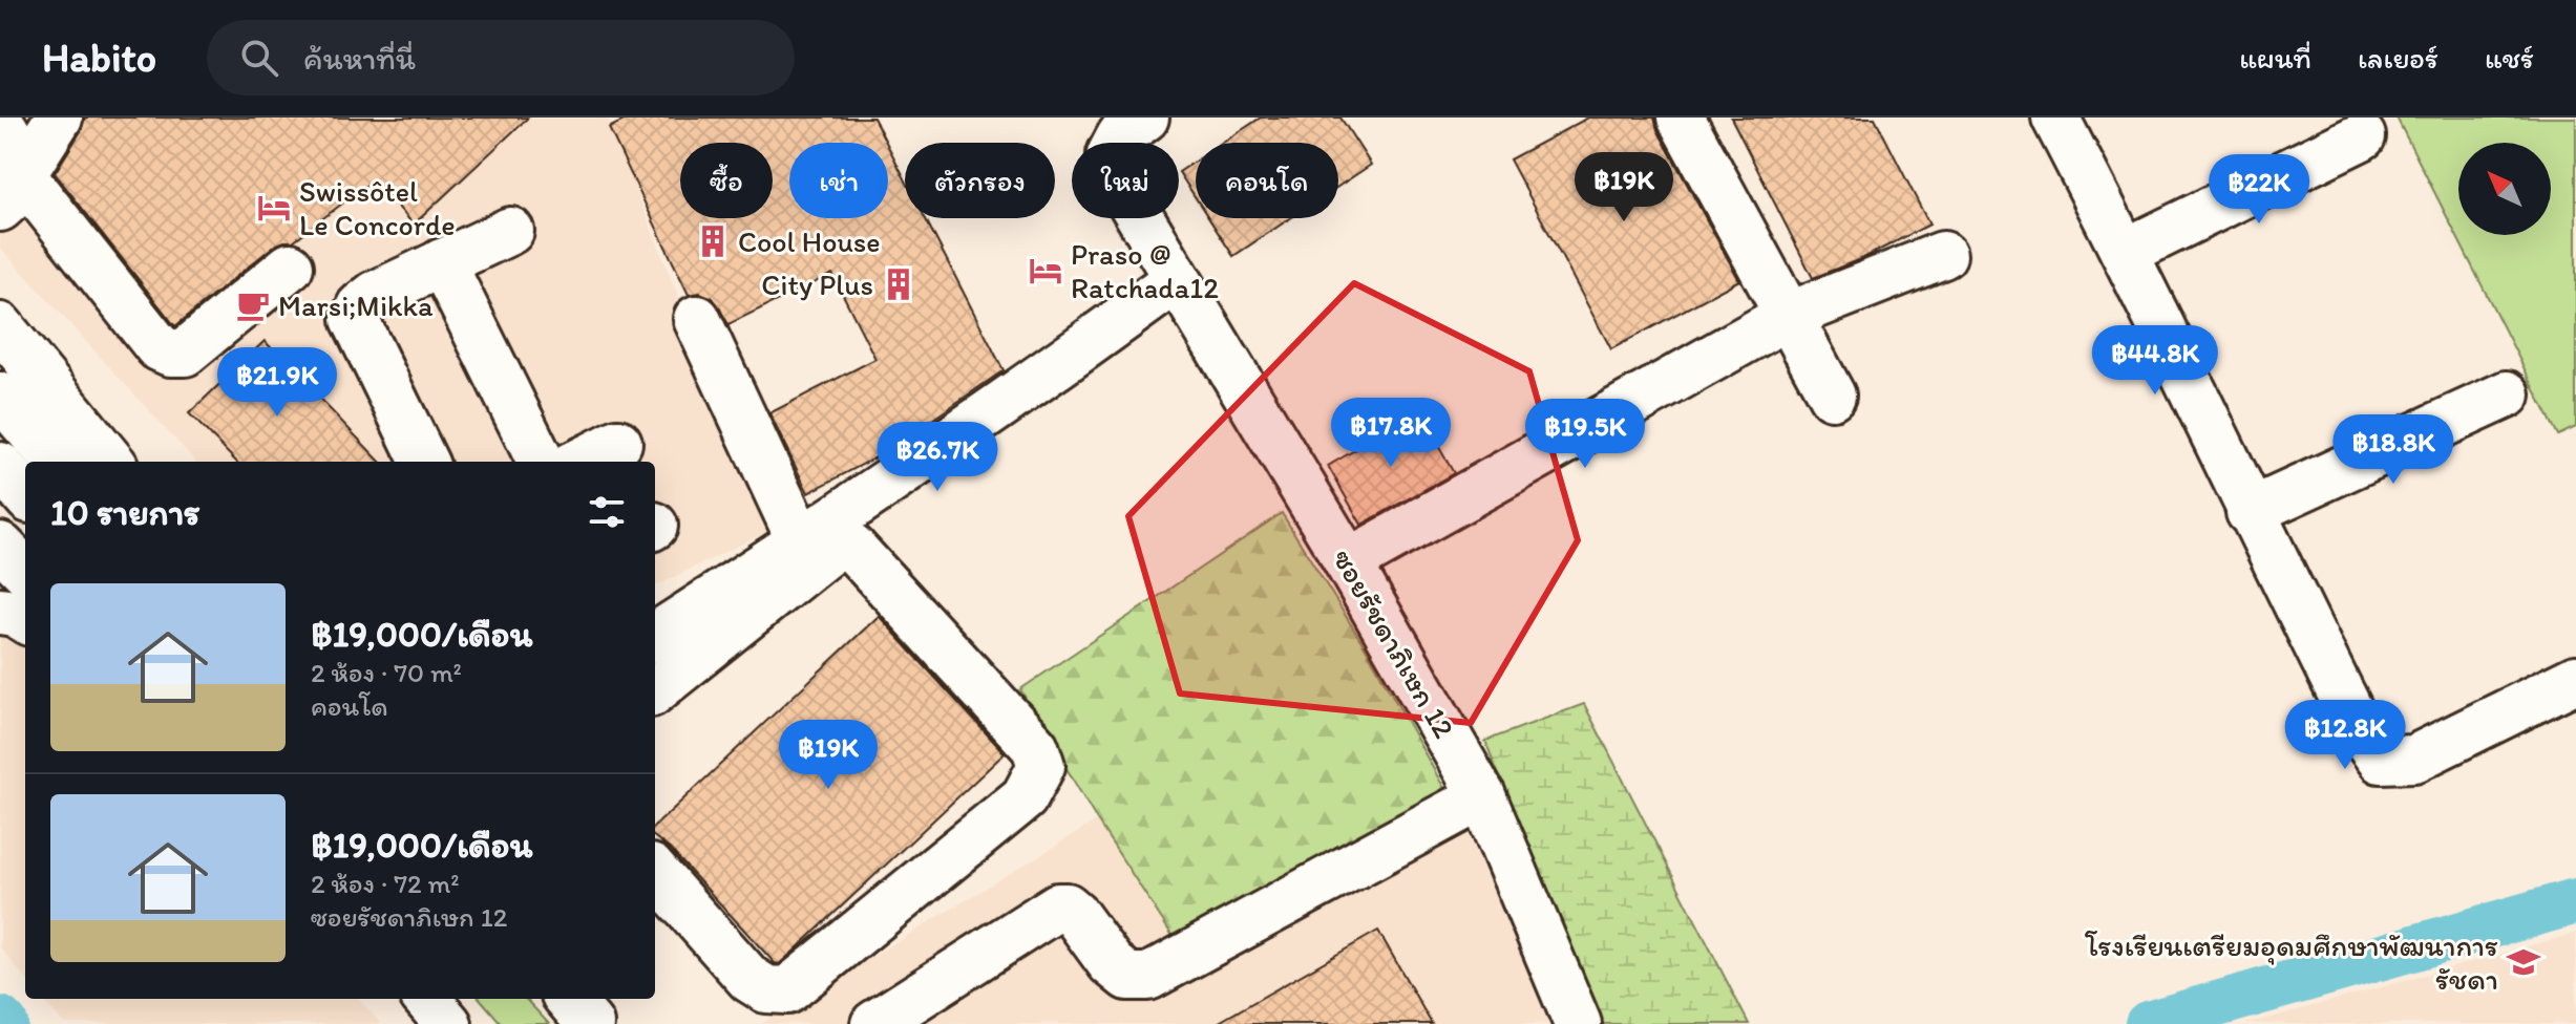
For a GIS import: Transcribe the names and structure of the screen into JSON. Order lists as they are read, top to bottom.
{
  "streets": {
    "street": ["ซอยรัชดาภิเษก 12"]
  },
  "places": {
    "hotel": ["Swissôtel Le Concorde", "Praso @ Ratchada12"],
    "building": ["Cool House", "City Plus"],
    "cafe": ["Marsi;Mikka"],
    "school or university": ["โรงเรียนเตรียมอุดมศึกษาพัฒนาการ รัชดา"]
  },
  "north": "top left",
  "page": {
    "header": "Habito",
    "search": "ค้นหาที่นี่",
    "nav": ["แผนที่", "เลเยอร์", "แชร์"],
    "chip": [
      "ซื้อ",
      "เช่า",
      "ตัวกรอง",
      "ใหม่",
      "คอนโด"
    ],
    "price": [
      "฿19K",
      "฿22K",
      "฿44.8K",
      "฿21.9K",
      "฿17.8K",
      "฿19.5K",
      "฿18.8K",
      "฿26.7K",
      "฿12.8K",
      "฿19K"
    ],
    "heading": "10 รายการ",
    "list": [
      {
        "name": "฿19,000/เดือน",
        "note": "2 ห้อง · 70 m² · คอนโด"
      },
      {
        "name": "฿19,000/เดือน",
        "note": "2 ห้อง · 72 m² · ซอยรัชดาภิเษก 12"
      }
    ]
  }
}
